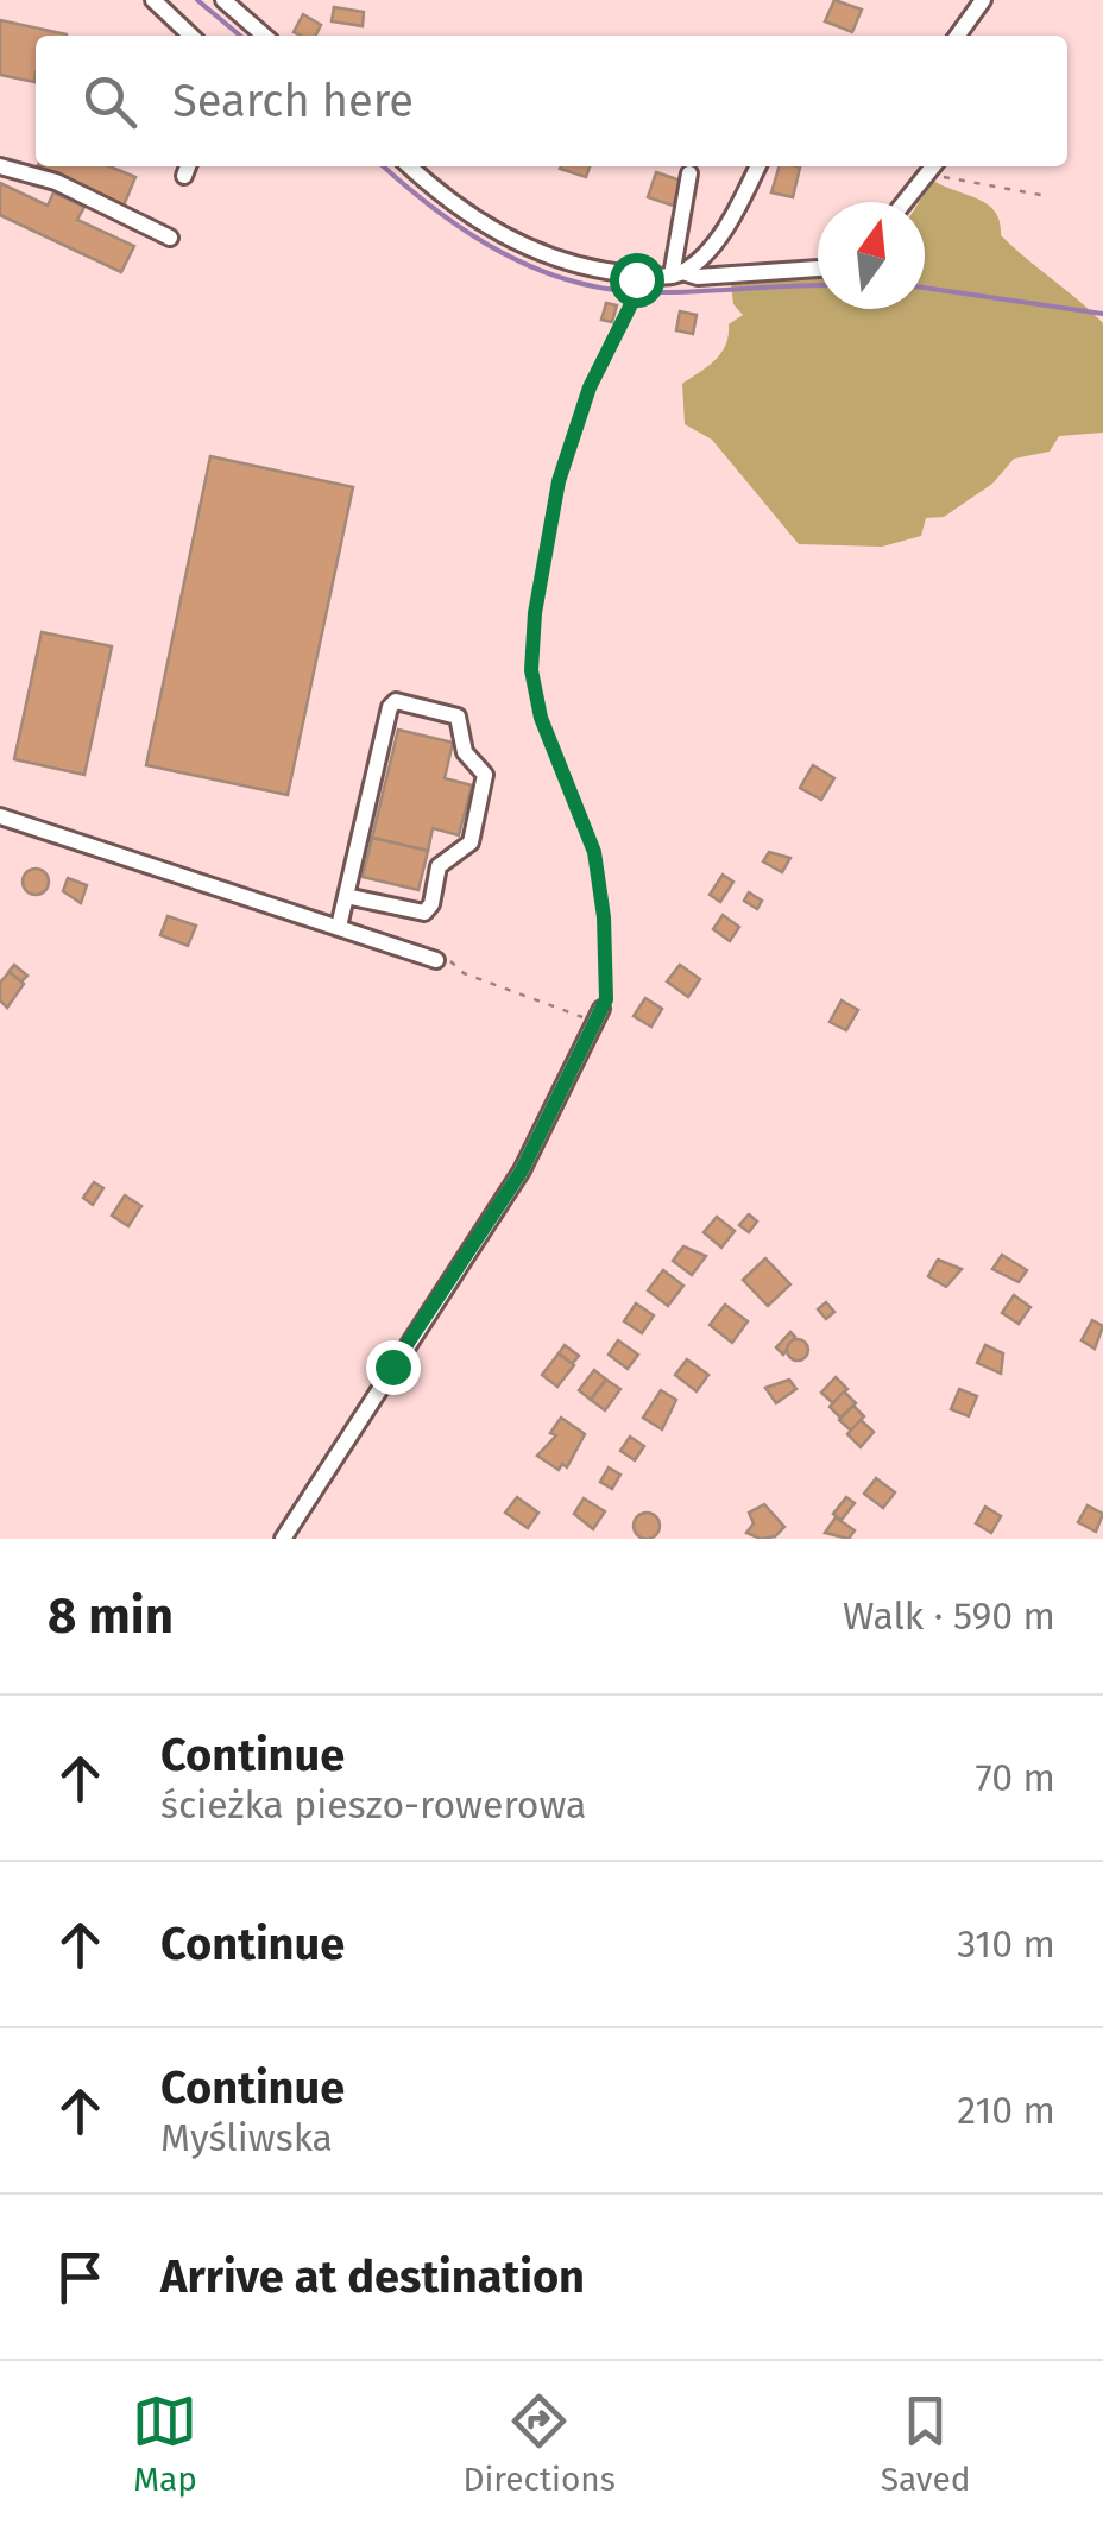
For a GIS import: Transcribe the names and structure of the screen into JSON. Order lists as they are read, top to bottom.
{
  "north": "top",
  "page": {
    "search": "Search here",
    "heading": ["8 min", "Walk · 590 m"],
    "list": [
      ["Continue", "ścieżka pieszo-rowerowa", "70 m"],
      ["Continue", "310 m"],
      ["Continue", "Myśliwska", "210 m"],
      "Arrive at destination"
    ],
    "nav": ["Map", "Directions", "Saved"]
  }
}
